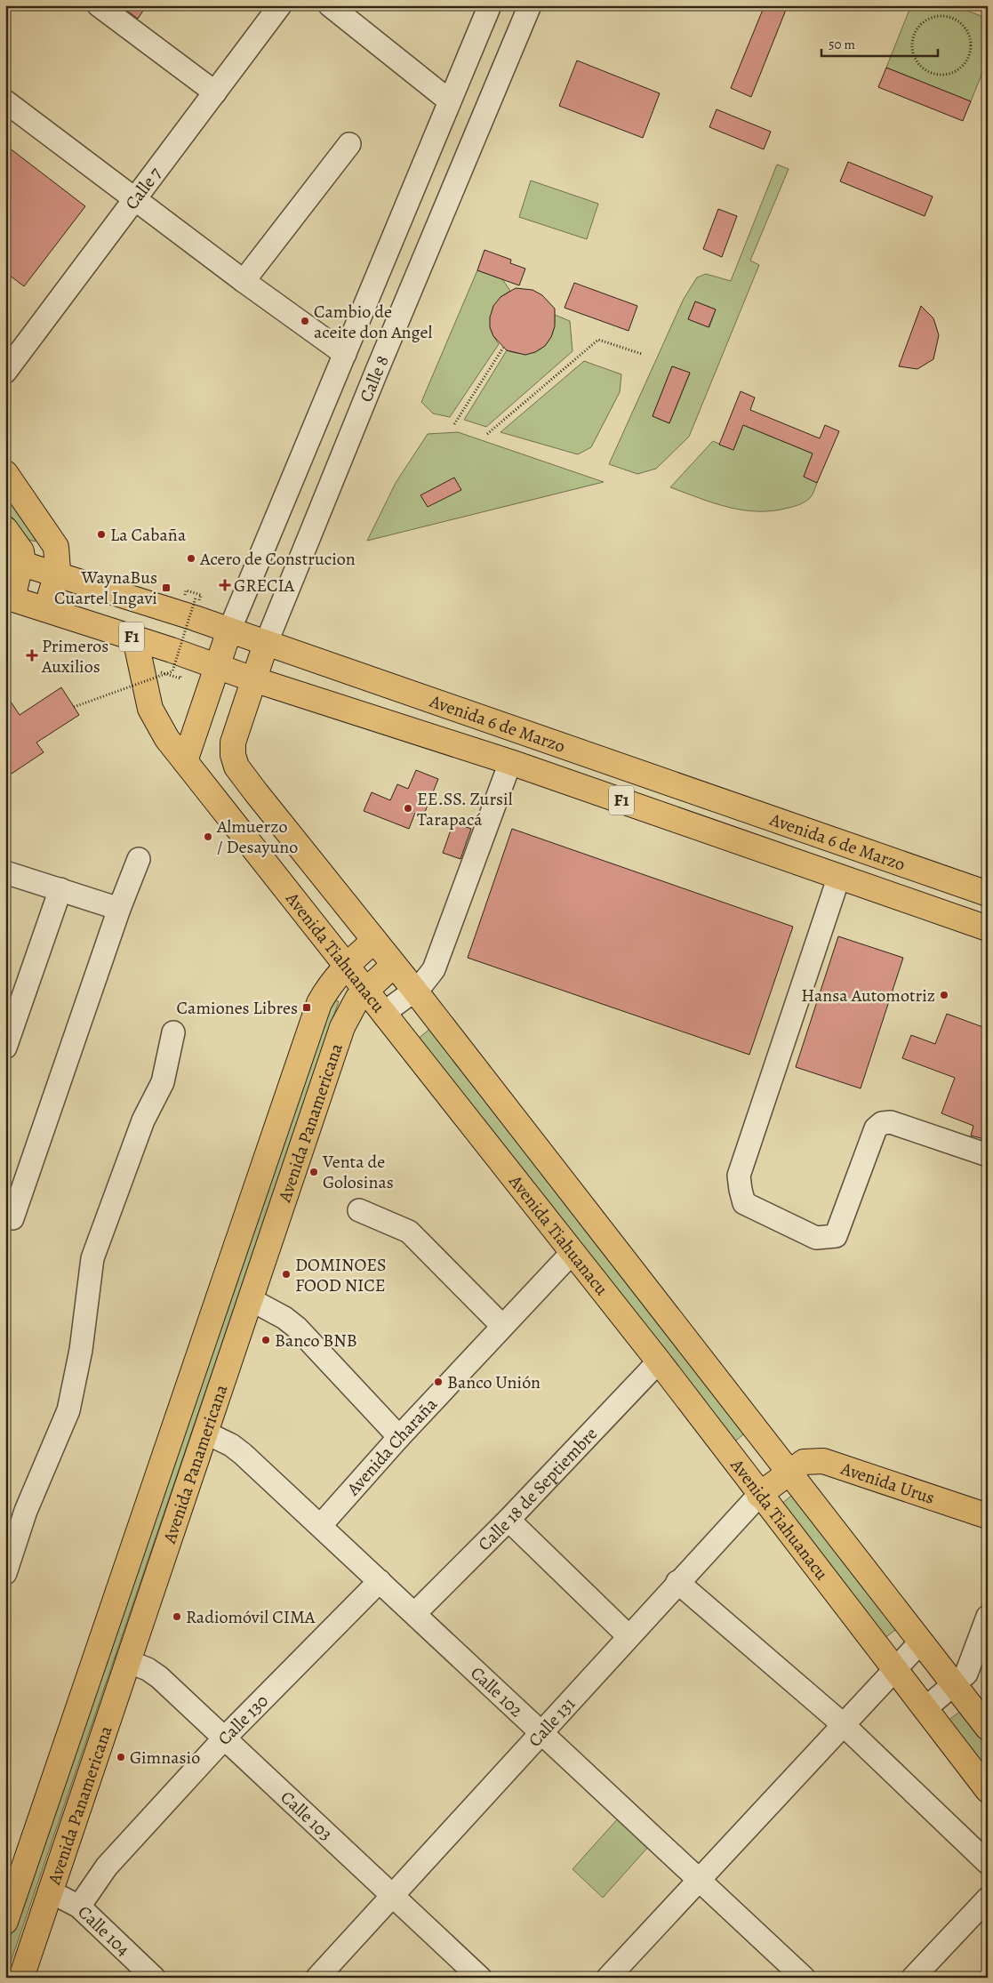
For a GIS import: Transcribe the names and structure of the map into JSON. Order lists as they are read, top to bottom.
{
  "streets": {
    "main road": [
      "Calle 8",
      "F1",
      "Avenida 6 de Marzo",
      "Avenida Tiahuanacu",
      "Avenida Panamericana",
      "Avenida Urus",
      "Calle 131"
    ],
    "street": [
      "Calle 7",
      "Avenida Charaña",
      "Calle 18 de Septiembre",
      "Calle 102",
      "Calle 130",
      "Calle 103",
      "Calle 104"
    ]
  },
  "crossings": [
    ["Calle 8", "Avenida 6 de Marzo"],
    ["Calle 8", "Avenida Tiahuanacu"],
    ["Avenida 6 de Marzo", "Avenida Tiahuanacu"],
    ["Avenida Tiahuanacu", "Avenida Panamericana"],
    ["Avenida Tiahuanacu", "Avenida Charaña"],
    ["Avenida Tiahuanacu", "Avenida Urus"],
    ["Avenida Tiahuanacu", "Calle 18 de Septiembre"],
    ["Avenida Tiahuanacu", "Calle 131"],
    ["Avenida Panamericana", "Calle 102"],
    ["Avenida Panamericana", "Calle 103"],
    ["Avenida Panamericana", "Calle 104"],
    ["Avenida Charaña", "Calle 102"],
    ["Avenida Urus", "Calle 131"],
    ["Calle 18 de Septiembre", "Calle 102"],
    ["Calle 102", "Calle 130"],
    ["Calle 102", "Calle 131"],
    ["Calle 130", "Calle 103"],
    ["Calle 130", "Calle 104"],
    ["Calle 131", "Calle 103"]
  ],
  "places": {
    "other": [
      "Cambio de aceite don Angel",
      "La Cabaña",
      "Acero de Construcion",
      "EE.SS. Zursil Tarapacá",
      "Almuerzo / Desayuno",
      "Hansa Automotriz",
      "Venta de Golosinas",
      "DOMINOES FOOD NICE",
      "Banco BNB",
      "Banco Unión",
      "Radiomóvil CIMA",
      "Gimnasio"
    ],
    "health": ["GRECIA", "Primeros Auxilios"],
    "transit": ["WaynaBus Cuartel Ingavi", "Camiones Libres"]
  },
  "scale_bar": "50 m"
}
